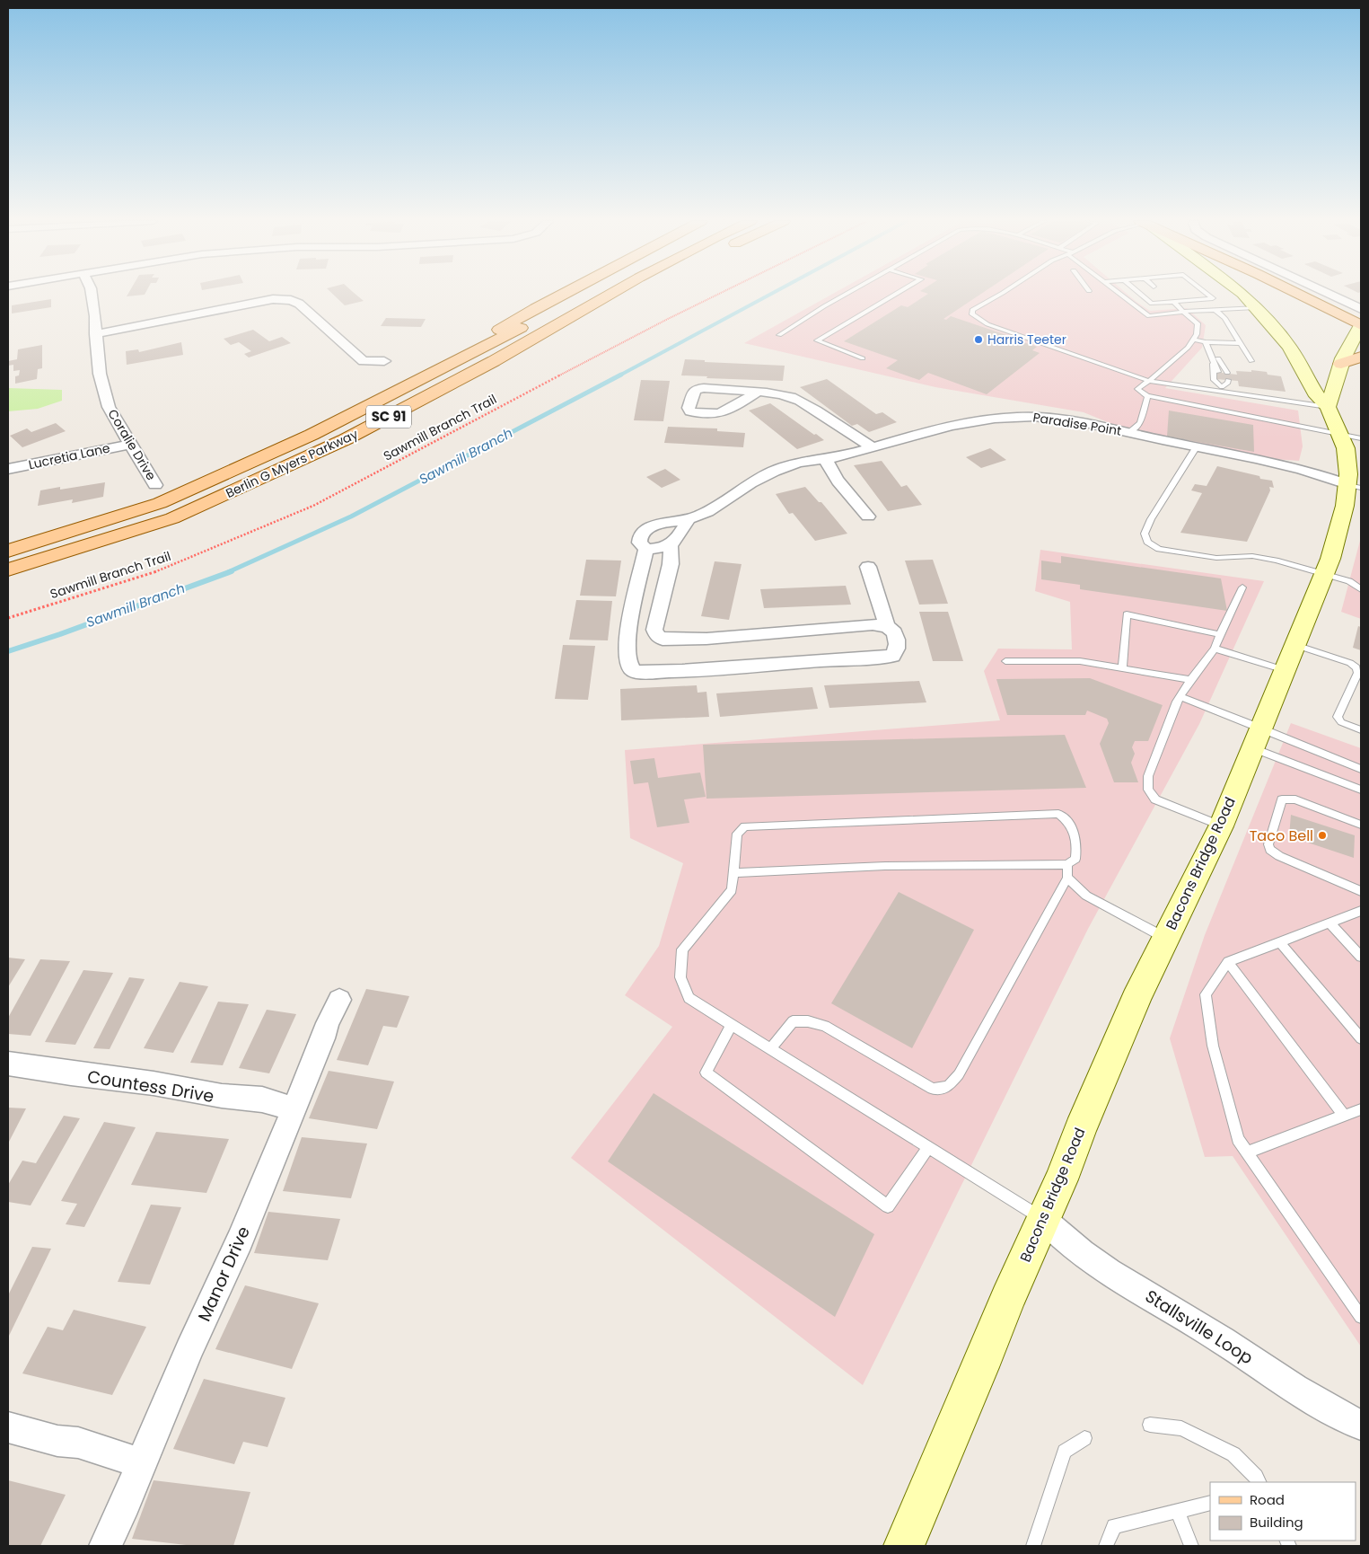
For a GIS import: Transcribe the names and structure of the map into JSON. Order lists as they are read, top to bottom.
{
  "streets": {
    "main road": ["SC 91", "Berlin G Myers Parkway", "Bacons Bridge Road"],
    "street": [
      "Paradise Point",
      "Coralie Drive",
      "Lucretia Lane",
      "Countess Drive",
      "Manor Drive",
      "Stallsville Loop"
    ],
    "path": ["Sawmill Branch Trail"]
  },
  "crossings": [
    ["Paradise Point", "Bacons Bridge Road"],
    ["Coralie Drive", "Lucretia Lane"],
    ["Bacons Bridge Road", "Stallsville Loop"],
    ["Countess Drive", "Manor Drive"]
  ],
  "water": ["Sawmill Branch"],
  "places": ["Harris Teeter", "Taco Bell"],
  "legend": ["Road", "Building"]
}
